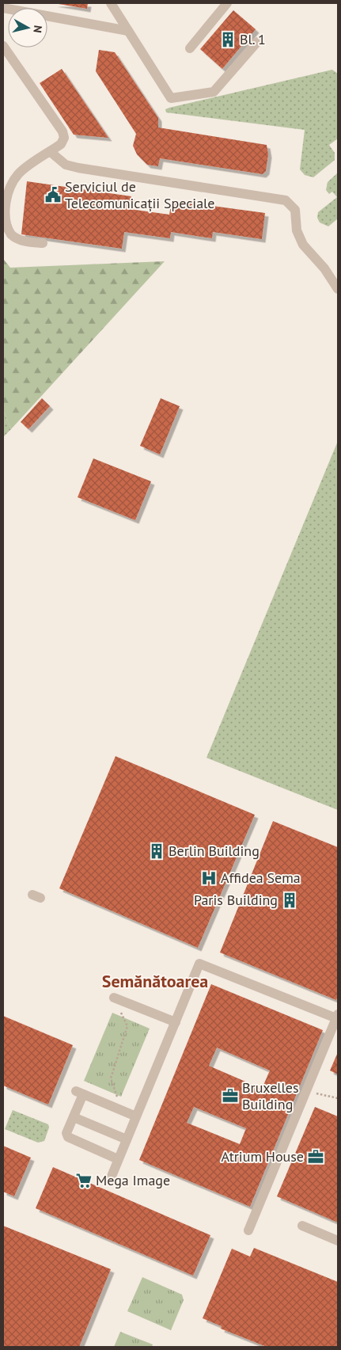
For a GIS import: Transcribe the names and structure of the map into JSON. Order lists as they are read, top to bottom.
{
  "districts": ["Semănătoarea"],
  "places": {
    "building": ["Bl. 1", "Berlin Building", "Paris Building"],
    "public building": ["Serviciul de Telecomunicații Speciale"],
    "hospital": ["Affidea Sema"],
    "office": ["Bruxelles Building", "Atrium House"],
    "supermarket": ["Mega Image"]
  },
  "north": "right"
}
